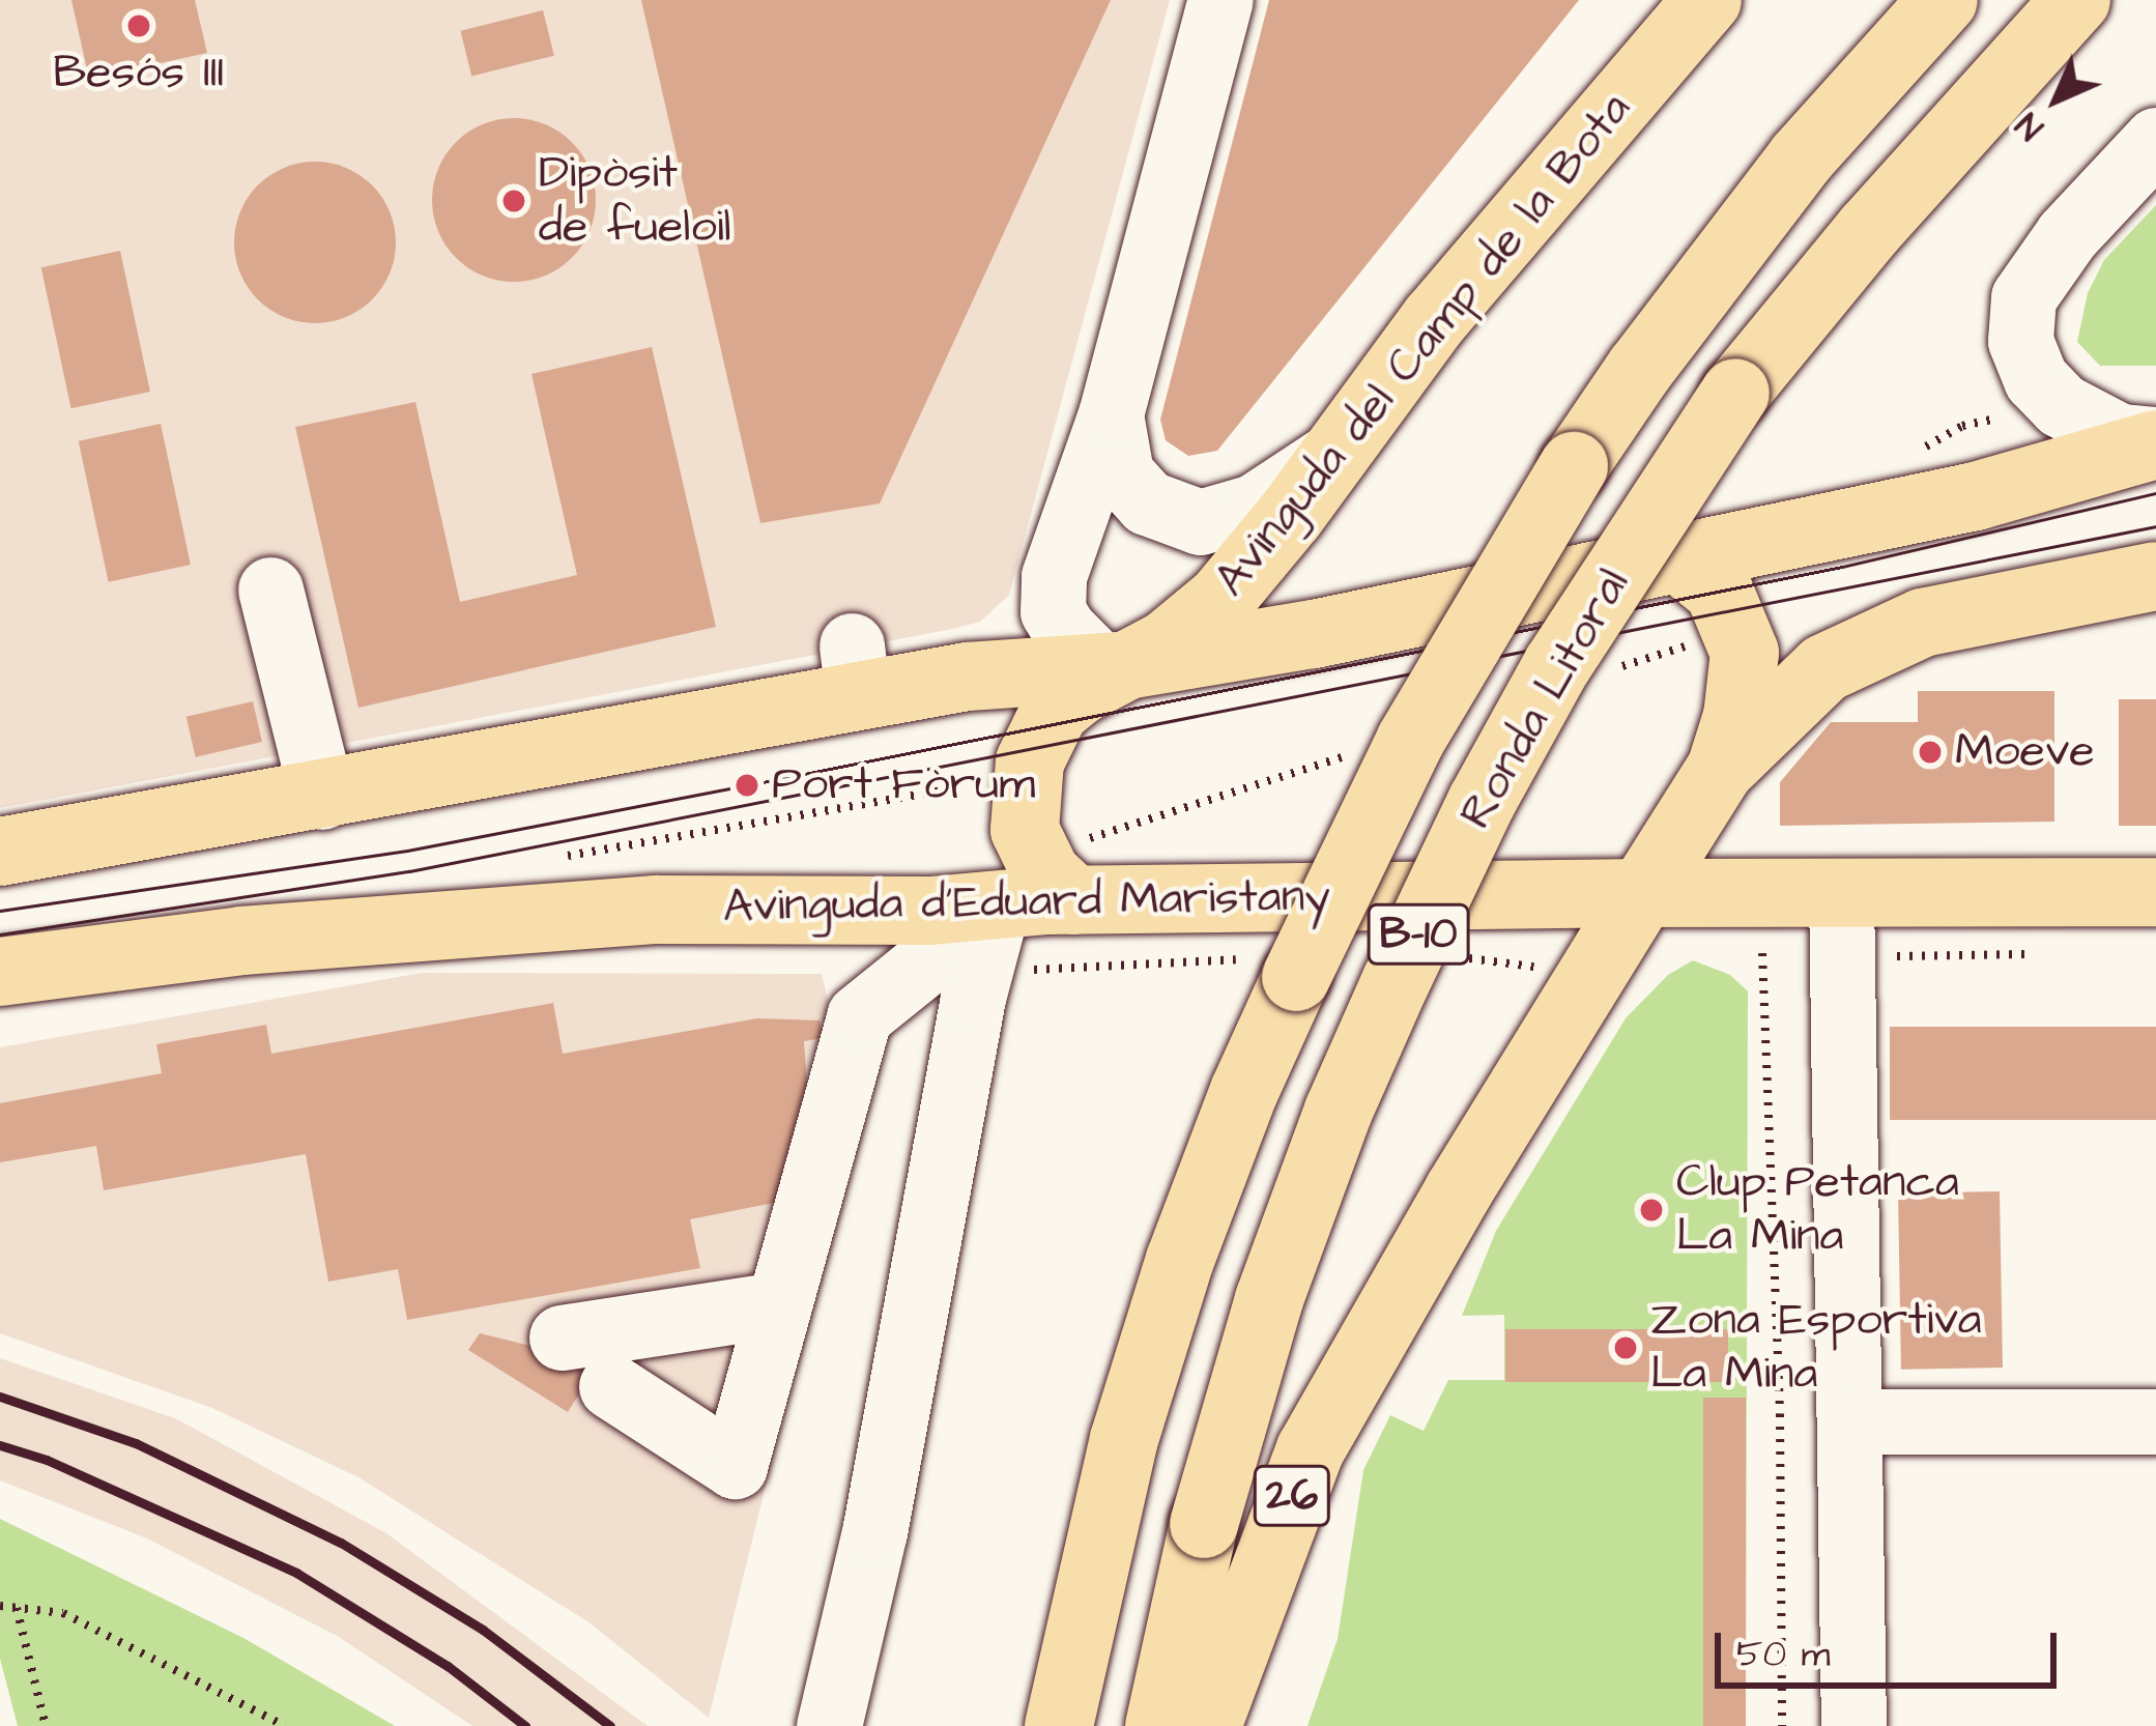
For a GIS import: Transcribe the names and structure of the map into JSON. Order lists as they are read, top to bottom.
{
  "streets": {
    "main road": [
      "Avinguda del Camp de la Bota",
      "Ronda Litoral",
      "Avinguda d'Eduard Maristany",
      "B-10",
      "26"
    ]
  },
  "crossings": [
    ["Avinguda del Camp de la Bota", "Avinguda d'Eduard Maristany"],
    ["Avinguda d'Eduard Maristany", "26"]
  ],
  "places": [
    "Besós III",
    "Dipòsit de fueloil",
    "Moeve",
    "Port Fòrum",
    "Clup Petanca La Mina",
    "Zona Esportiva La Mina"
  ],
  "scale_bar": "50 m",
  "north": "bottom left"
}
